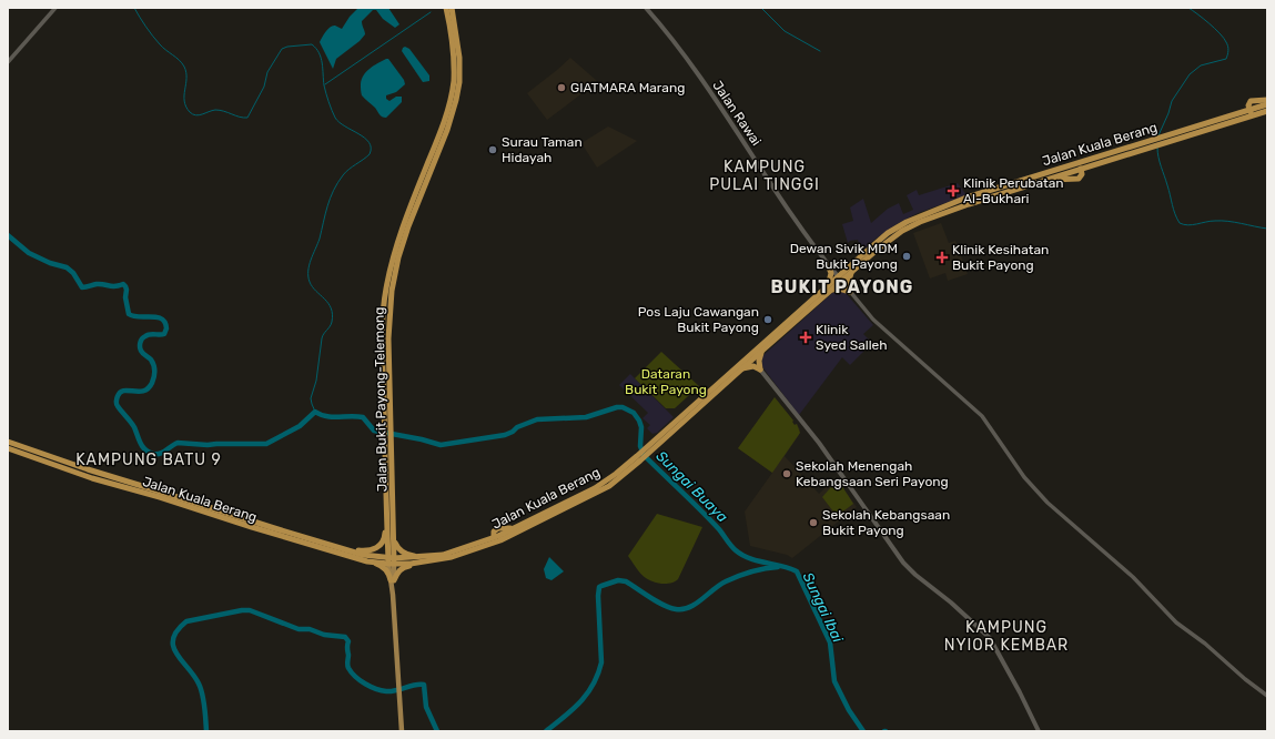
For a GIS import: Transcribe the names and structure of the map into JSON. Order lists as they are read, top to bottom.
{
  "streets": {
    "highway": ["Jalan Kuala Berang", "Jalan Bukit Payong-Telemong"],
    "main road": ["Jalan Rawai"]
  },
  "crossings": [
    ["Jalan Rawai", "Jalan Kuala Berang"],
    ["Jalan Kuala Berang", "Jalan Bukit Payong-Telemong"]
  ],
  "districts": [
    "KAMPUNG PULAI TINGGI",
    "BUKIT PAYONG",
    "KAMPUNG BATU 9",
    "KAMPUNG NYIOR KEMBAR"
  ],
  "water": ["Sungai Buaya", "Sungai Ibai"],
  "parks": ["Dataran Bukit Payong"],
  "places": {
    "other": [
      "GIATMARA Marang",
      "Surau Taman Hidayah",
      "Dewan Sivik MDM Bukit Payong",
      "Pos Laju Cawangan Bukit Payong",
      "Sekolah Menengah Kebangsaan Seri Payong",
      "Sekolah Kebangsaan Bukit Payong"
    ],
    "health": ["Klinik Perubatan Al-Bukhari", "Klinik Kesihatan Bukit Payong", "Klinik Syed Salleh"]
  }
}
